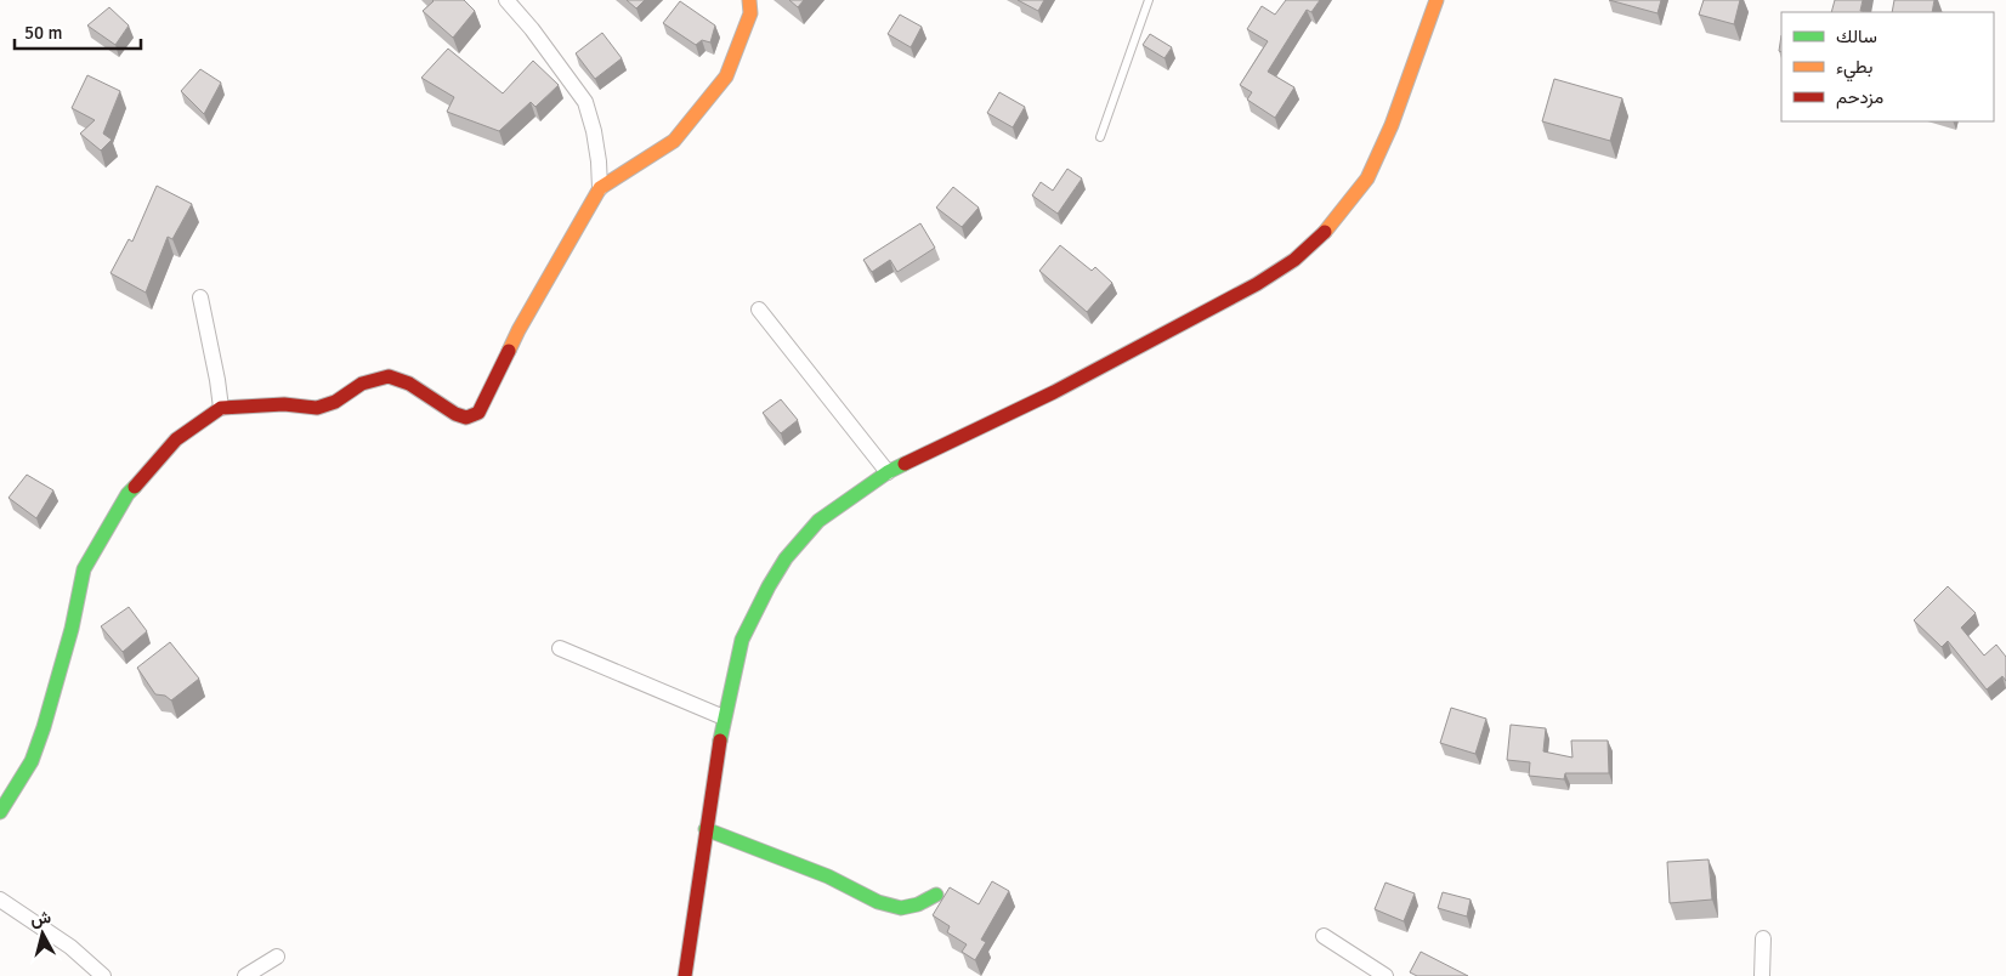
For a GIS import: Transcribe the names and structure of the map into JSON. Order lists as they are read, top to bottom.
{
  "legend": ["سالك", "بطيء", "مزدحم"],
  "scale_bar": "50 m",
  "north": "top"
}
